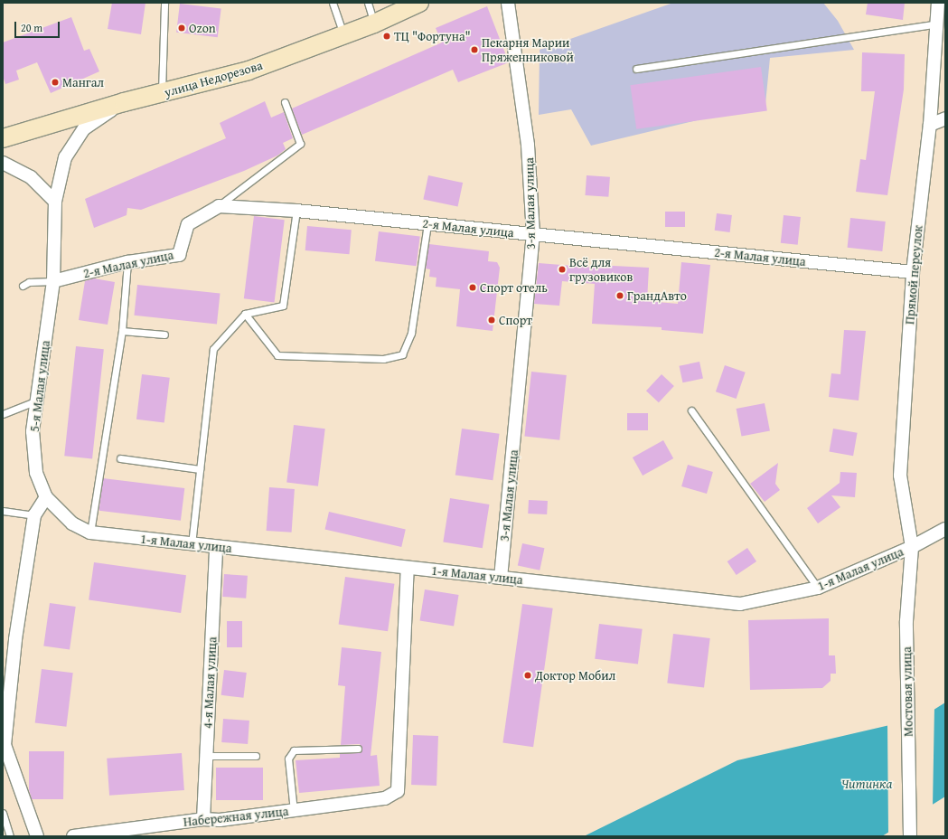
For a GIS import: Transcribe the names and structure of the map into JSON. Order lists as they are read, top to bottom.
{
  "streets": {
    "street": [
      "улица Недорезова",
      "3-я Малая улица",
      "2-я Малая улица",
      "Прямой переулок",
      "5-я Малая улица",
      "1-я Малая улица",
      "4-я Малая улица",
      "Мостовая улица",
      "Набережная улица"
    ]
  },
  "crossings": [
    ["улица Недорезова", "5-я Малая улица"],
    ["3-я Малая улица", "2-я Малая улица"],
    ["3-я Малая улица", "1-я Малая улица"],
    ["2-я Малая улица", "Прямой переулок"],
    ["2-я Малая улица", "5-я Малая улица"],
    ["Прямой переулок", "1-я Малая улица"],
    ["Прямой переулок", "Мостовая улица"],
    ["5-я Малая улица", "1-я Малая улица"],
    ["1-я Малая улица", "4-я Малая улица"],
    ["1-я Малая улица", "Мостовая улица"],
    ["1-я Малая улица", "Набережная улица"],
    ["4-я Малая улица", "Набережная улица"]
  ],
  "water": ["Читинка"],
  "places": [
    "Ozon",
    "ТЦ \"Фортуна\"",
    "Пекарня Марии Пряженниковой",
    "Мангал",
    "Всё для грузовиков",
    "Спорт отель",
    "ГрандАвто",
    "Спорт",
    "Доктор Мобил"
  ],
  "scale_bar": "20 m"
}
